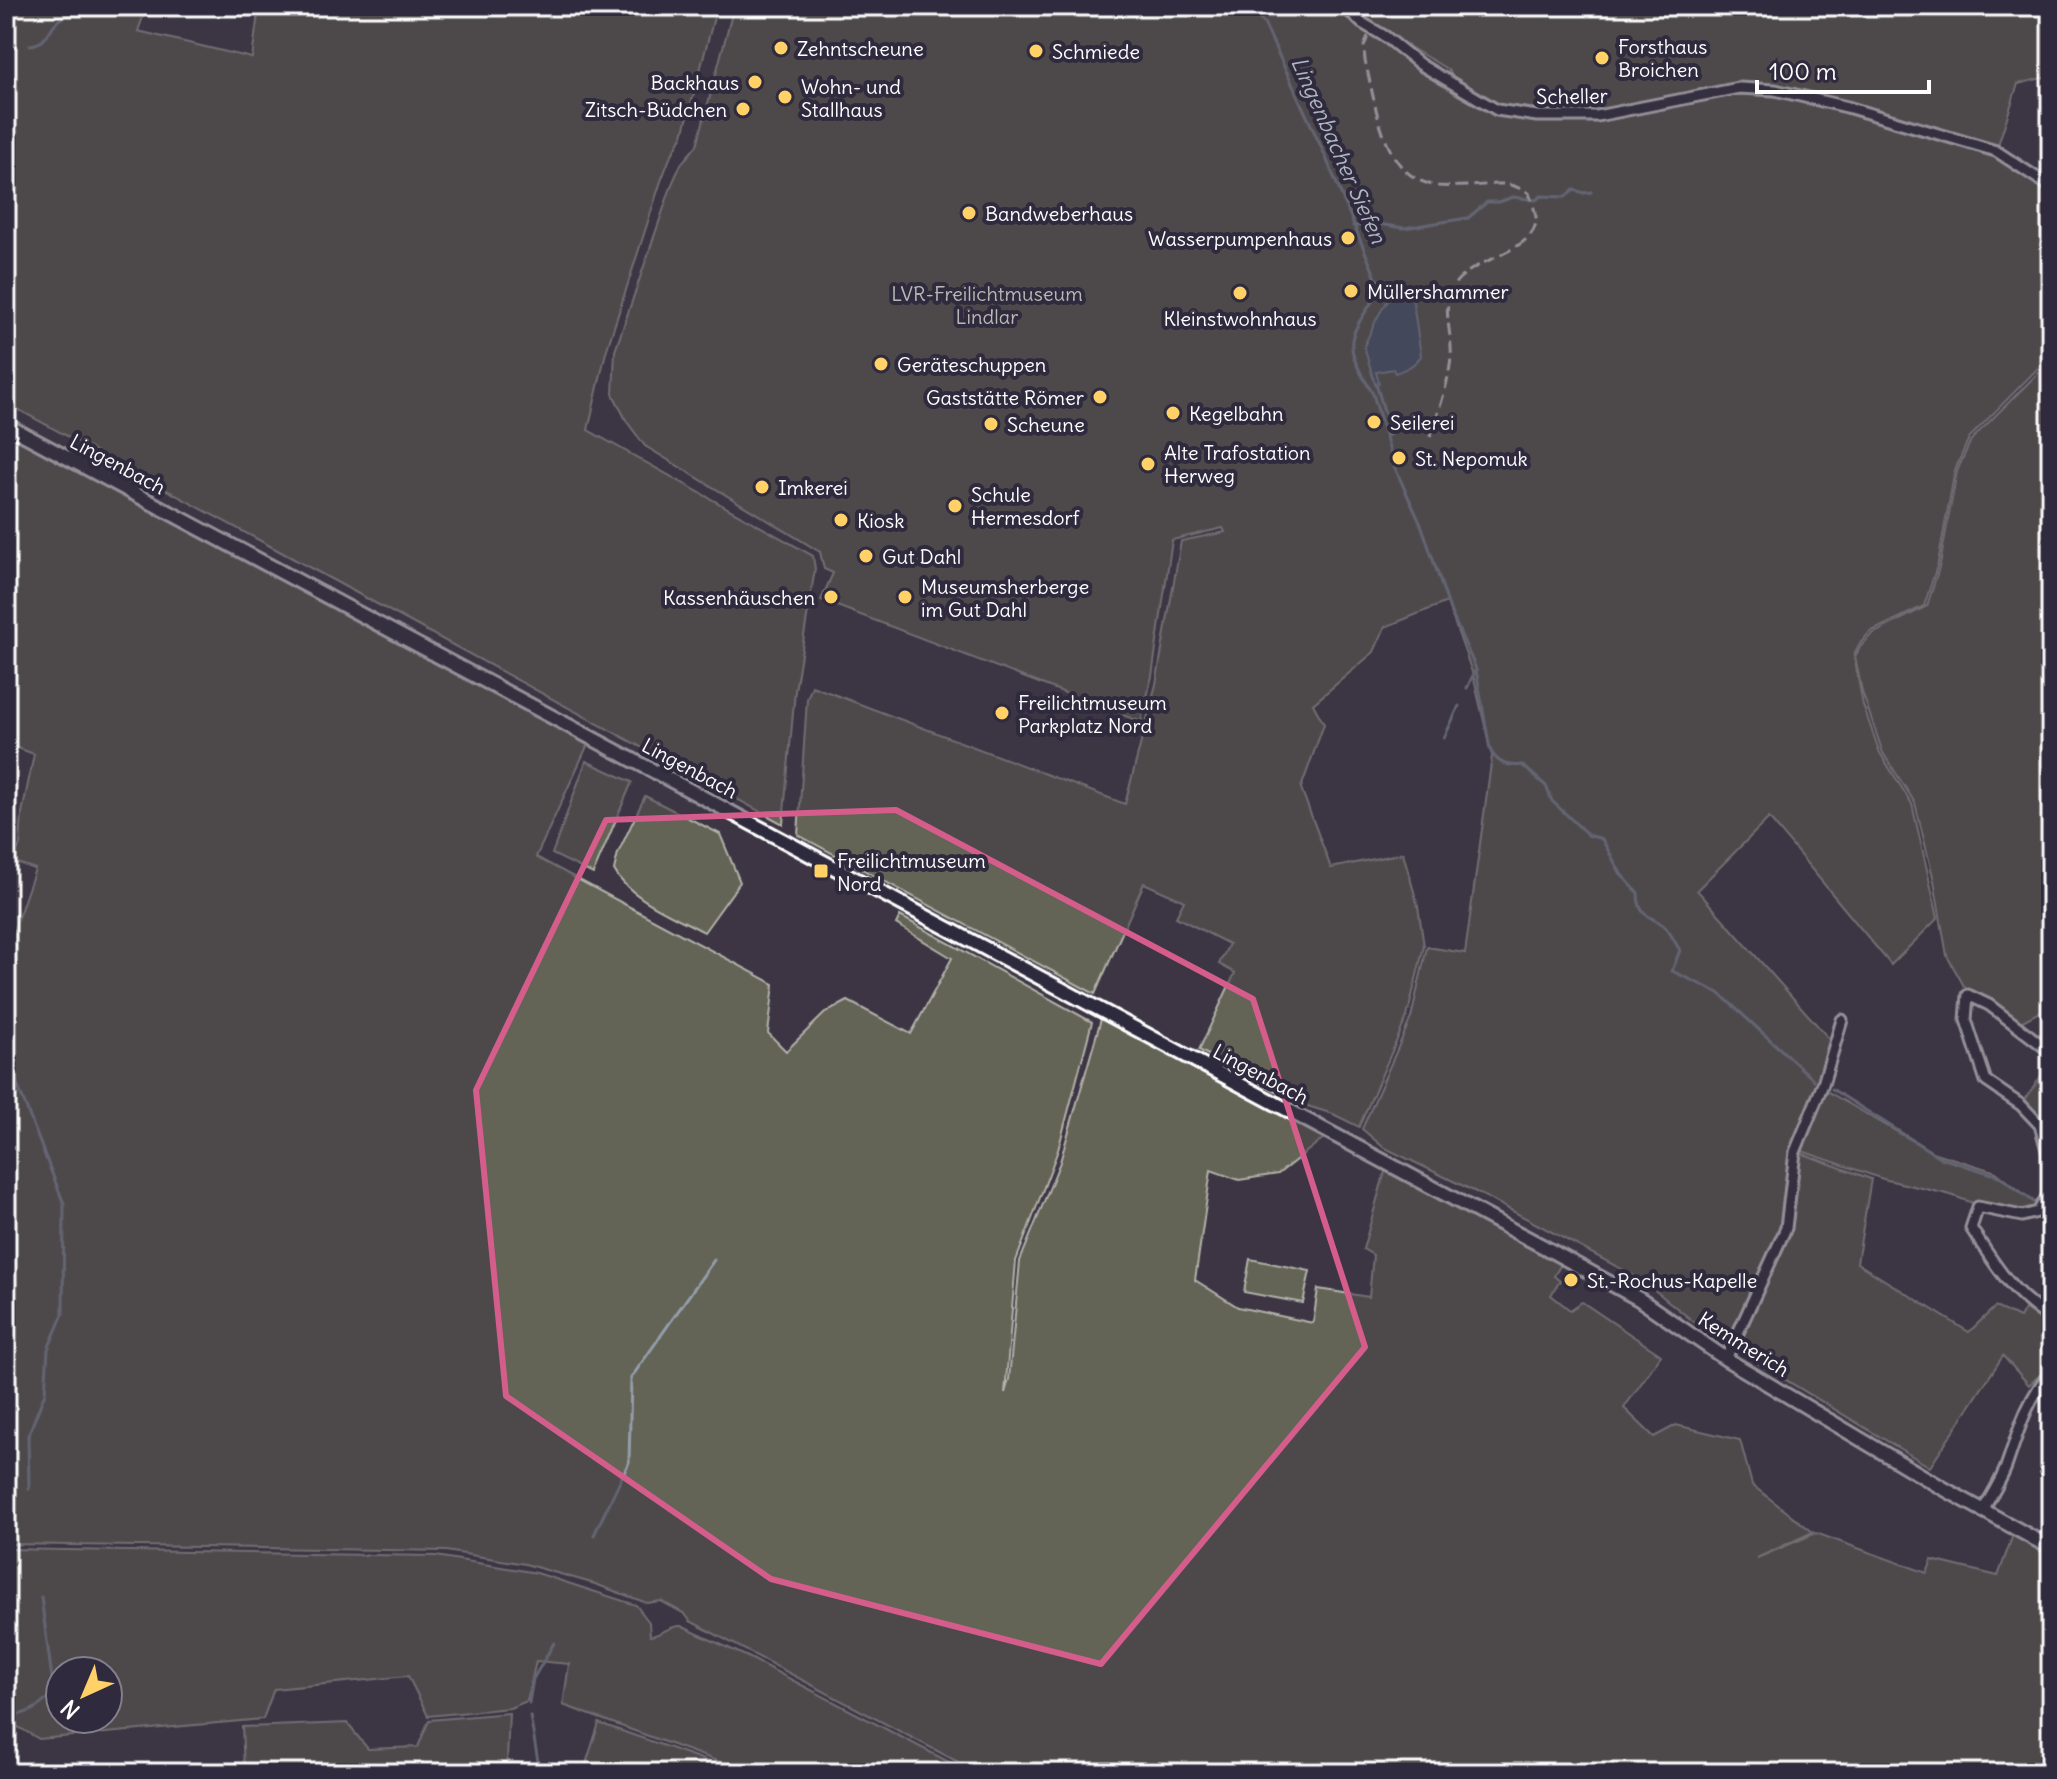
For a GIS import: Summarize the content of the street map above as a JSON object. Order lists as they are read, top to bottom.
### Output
{
  "streets": {
    "street": ["Scheller", "Lingenbach", "Kemmerich"]
  },
  "crossings": [
    ["Lingenbach", "Kemmerich"]
  ],
  "water": ["Lingenbacher Siefen"],
  "parks": ["LVR-Freilichtmuseum Lindlar"],
  "places": {
    "other": [
      "Zehntscheune",
      "Schmiede",
      "Forsthaus Broichen",
      "Backhaus",
      "Wohn- und Stallhaus",
      "Zitsch-Büdchen",
      "Bandweberhaus",
      "Wasserpumpenhaus",
      "Müllershammer",
      "Kleinstwohnhaus",
      "Geräteschuppen",
      "Gaststätte Römer",
      "Kegelbahn",
      "Seilerei",
      "Scheune",
      "St. Nepomuk",
      "Alte Trafostation Herweg",
      "Imkerei",
      "Schule Hermesdorf",
      "Kiosk",
      "Gut Dahl",
      "Kassenhäuschen",
      "Museumsherberge im Gut Dahl",
      "Freilichtmuseum Parkplatz Nord",
      "St.-Rochus-Kapelle"
    ],
    "transit": ["Freilichtmuseum Nord"]
  },
  "scale_bar": "100 m",
  "north": "bottom left"
}
